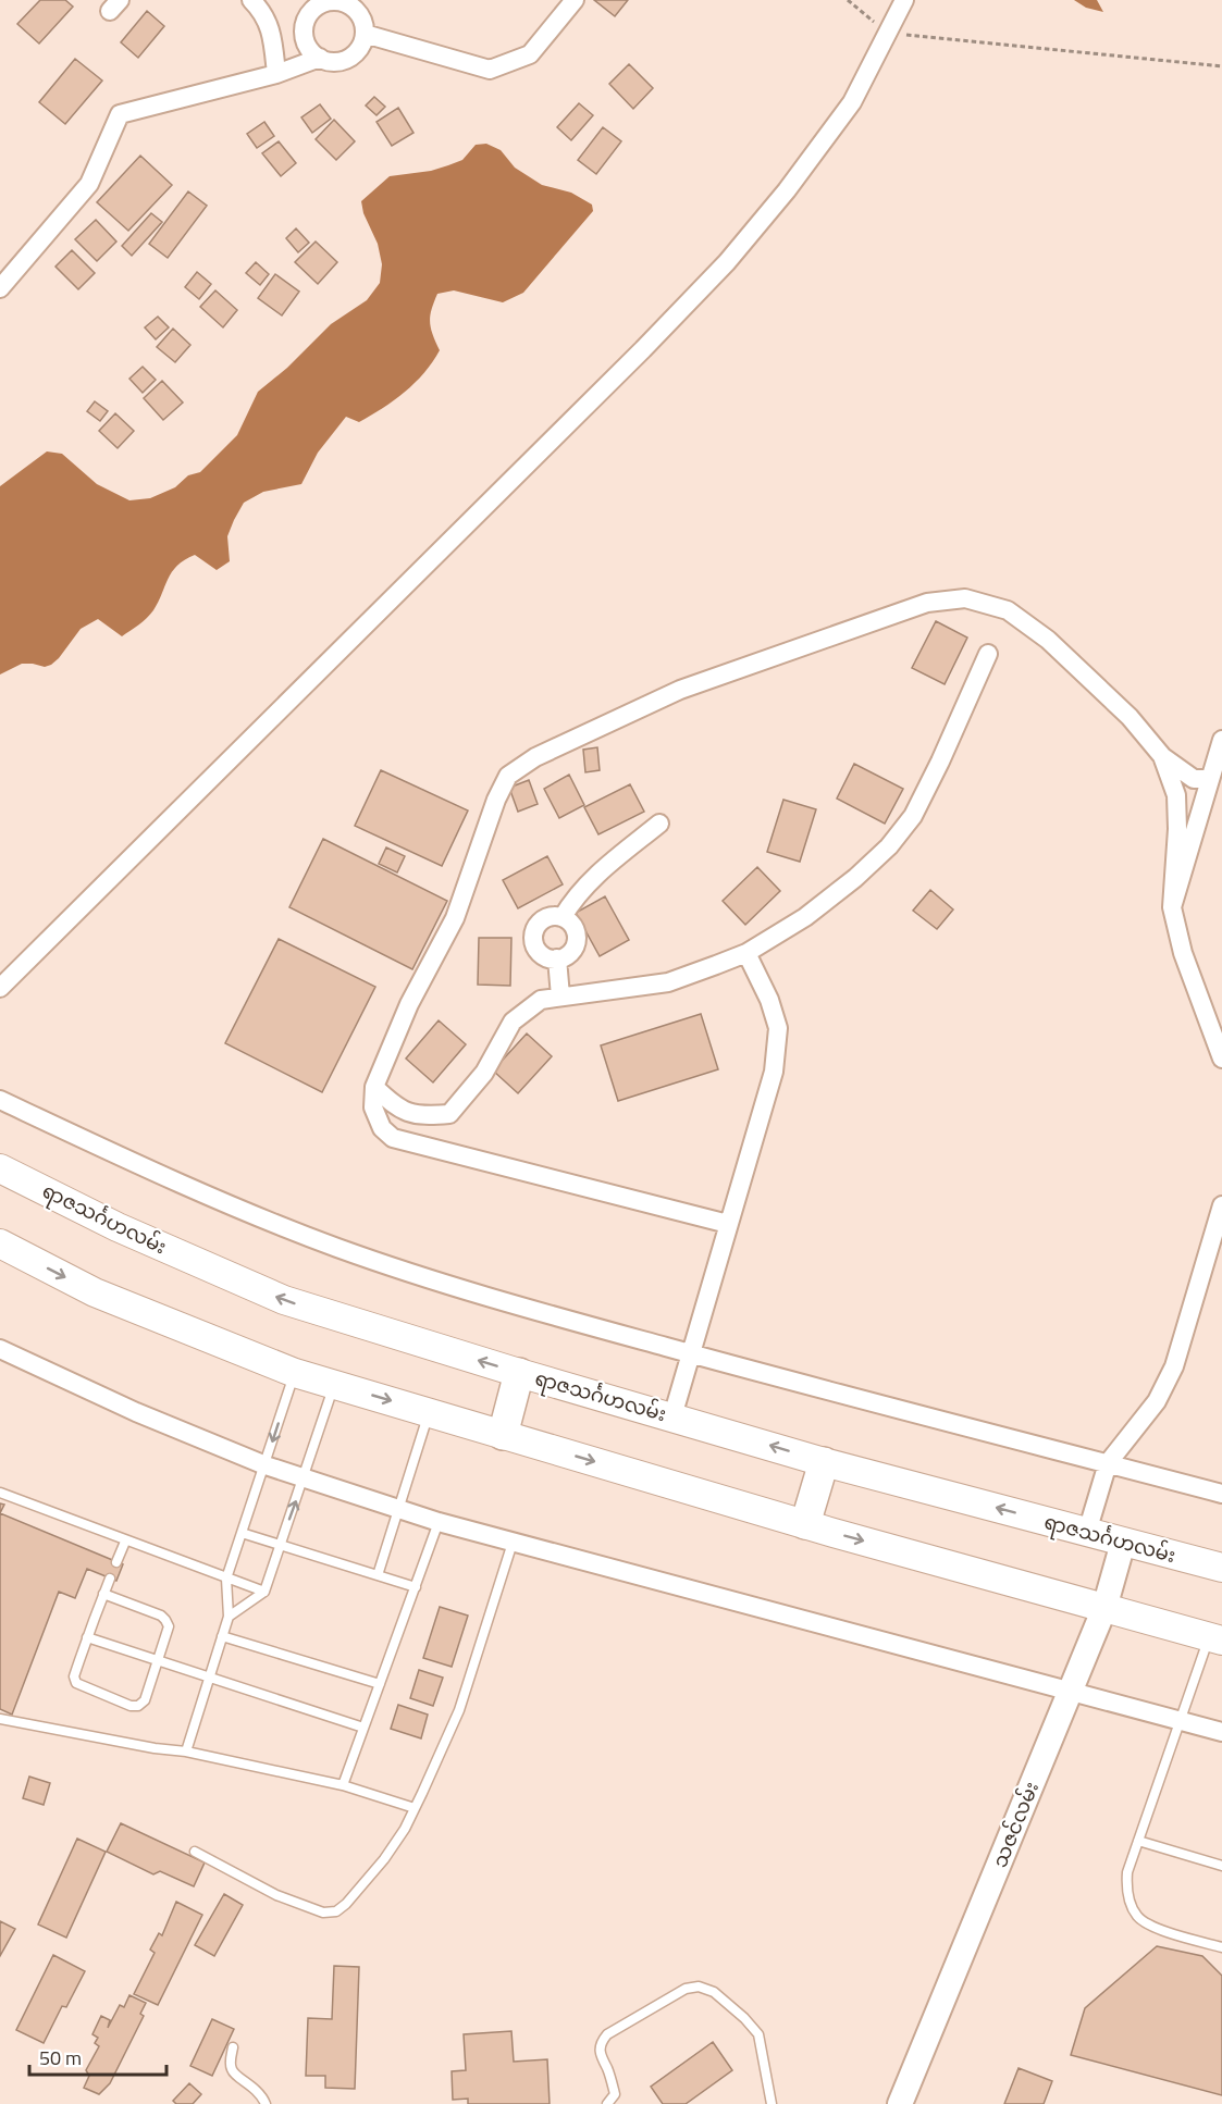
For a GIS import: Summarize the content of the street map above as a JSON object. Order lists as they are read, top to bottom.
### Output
{
  "streets": {
    "main road": ["ရာဇသင်္ဂဟလမ်း", "သဇင်လမ်း"]
  },
  "crossings": [
    ["ရာဇသင်္ဂဟလမ်း", "သဇင်လမ်း"]
  ],
  "scale_bar": "50 m"
}
